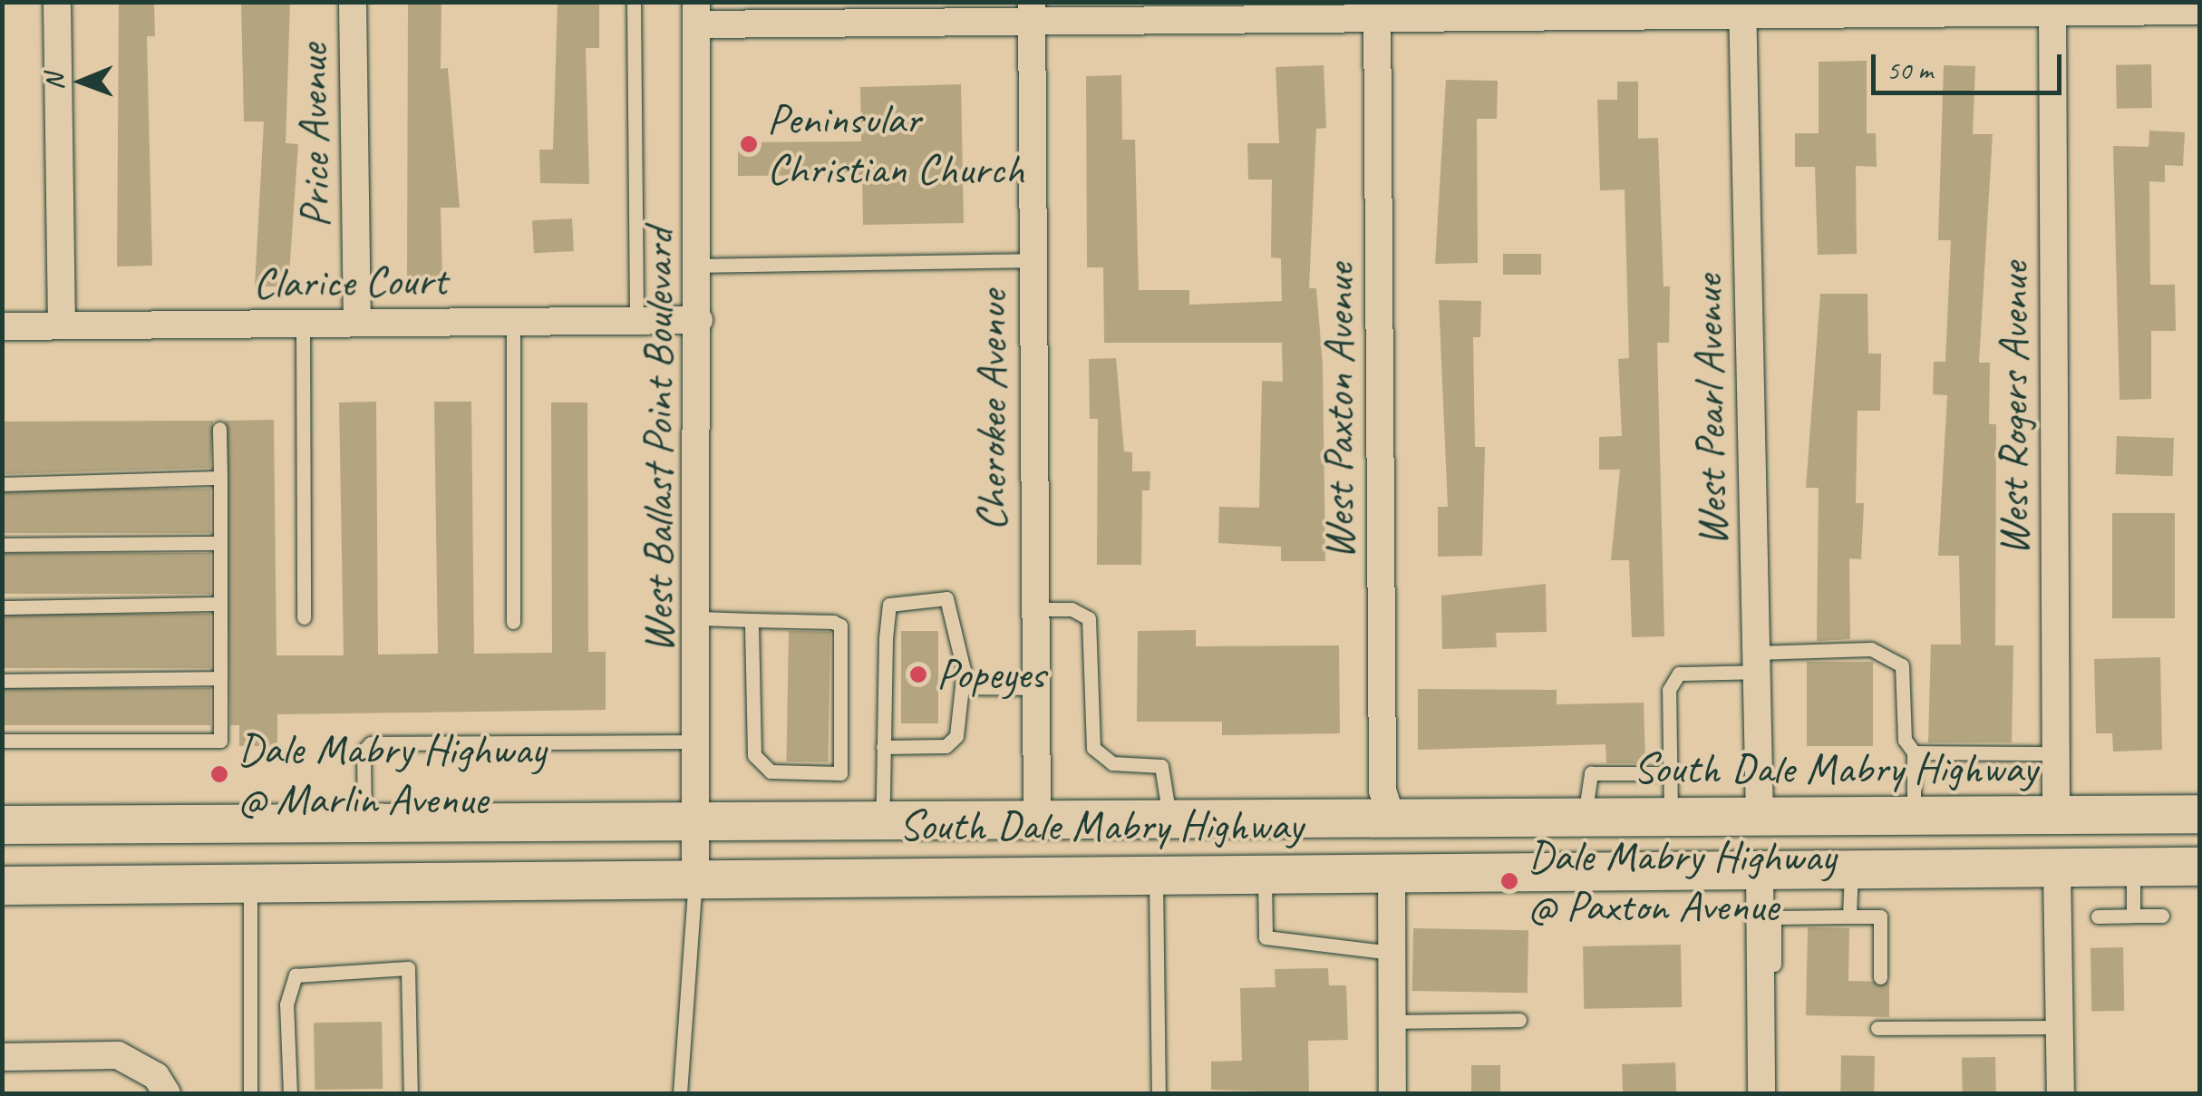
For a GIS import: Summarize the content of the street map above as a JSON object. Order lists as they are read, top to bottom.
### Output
{
  "streets": {
    "main road": ["South Dale Mabry Highway"],
    "street": [
      "Price Avenue",
      "Clarice Court",
      "West Rogers Avenue",
      "Cherokee Avenue",
      "West Pearl Avenue",
      "West Paxton Avenue",
      "West Ballast Point Boulevard"
    ]
  },
  "crossings": [
    ["Price Avenue", "Clarice Court"],
    ["Clarice Court", "West Ballast Point Boulevard"],
    ["West Rogers Avenue", "South Dale Mabry Highway"],
    ["Cherokee Avenue", "South Dale Mabry Highway"],
    ["West Pearl Avenue", "South Dale Mabry Highway"],
    ["West Paxton Avenue", "South Dale Mabry Highway"],
    ["West Ballast Point Boulevard", "South Dale Mabry Highway"]
  ],
  "places": [
    "Peninsular Christian Church",
    "Popeyes",
    "Dale Mabry Highway @ Marlin Avenue",
    "Dale Mabry Highway @ Paxton Avenue"
  ],
  "scale_bar": "50 m",
  "north": "left"
}
